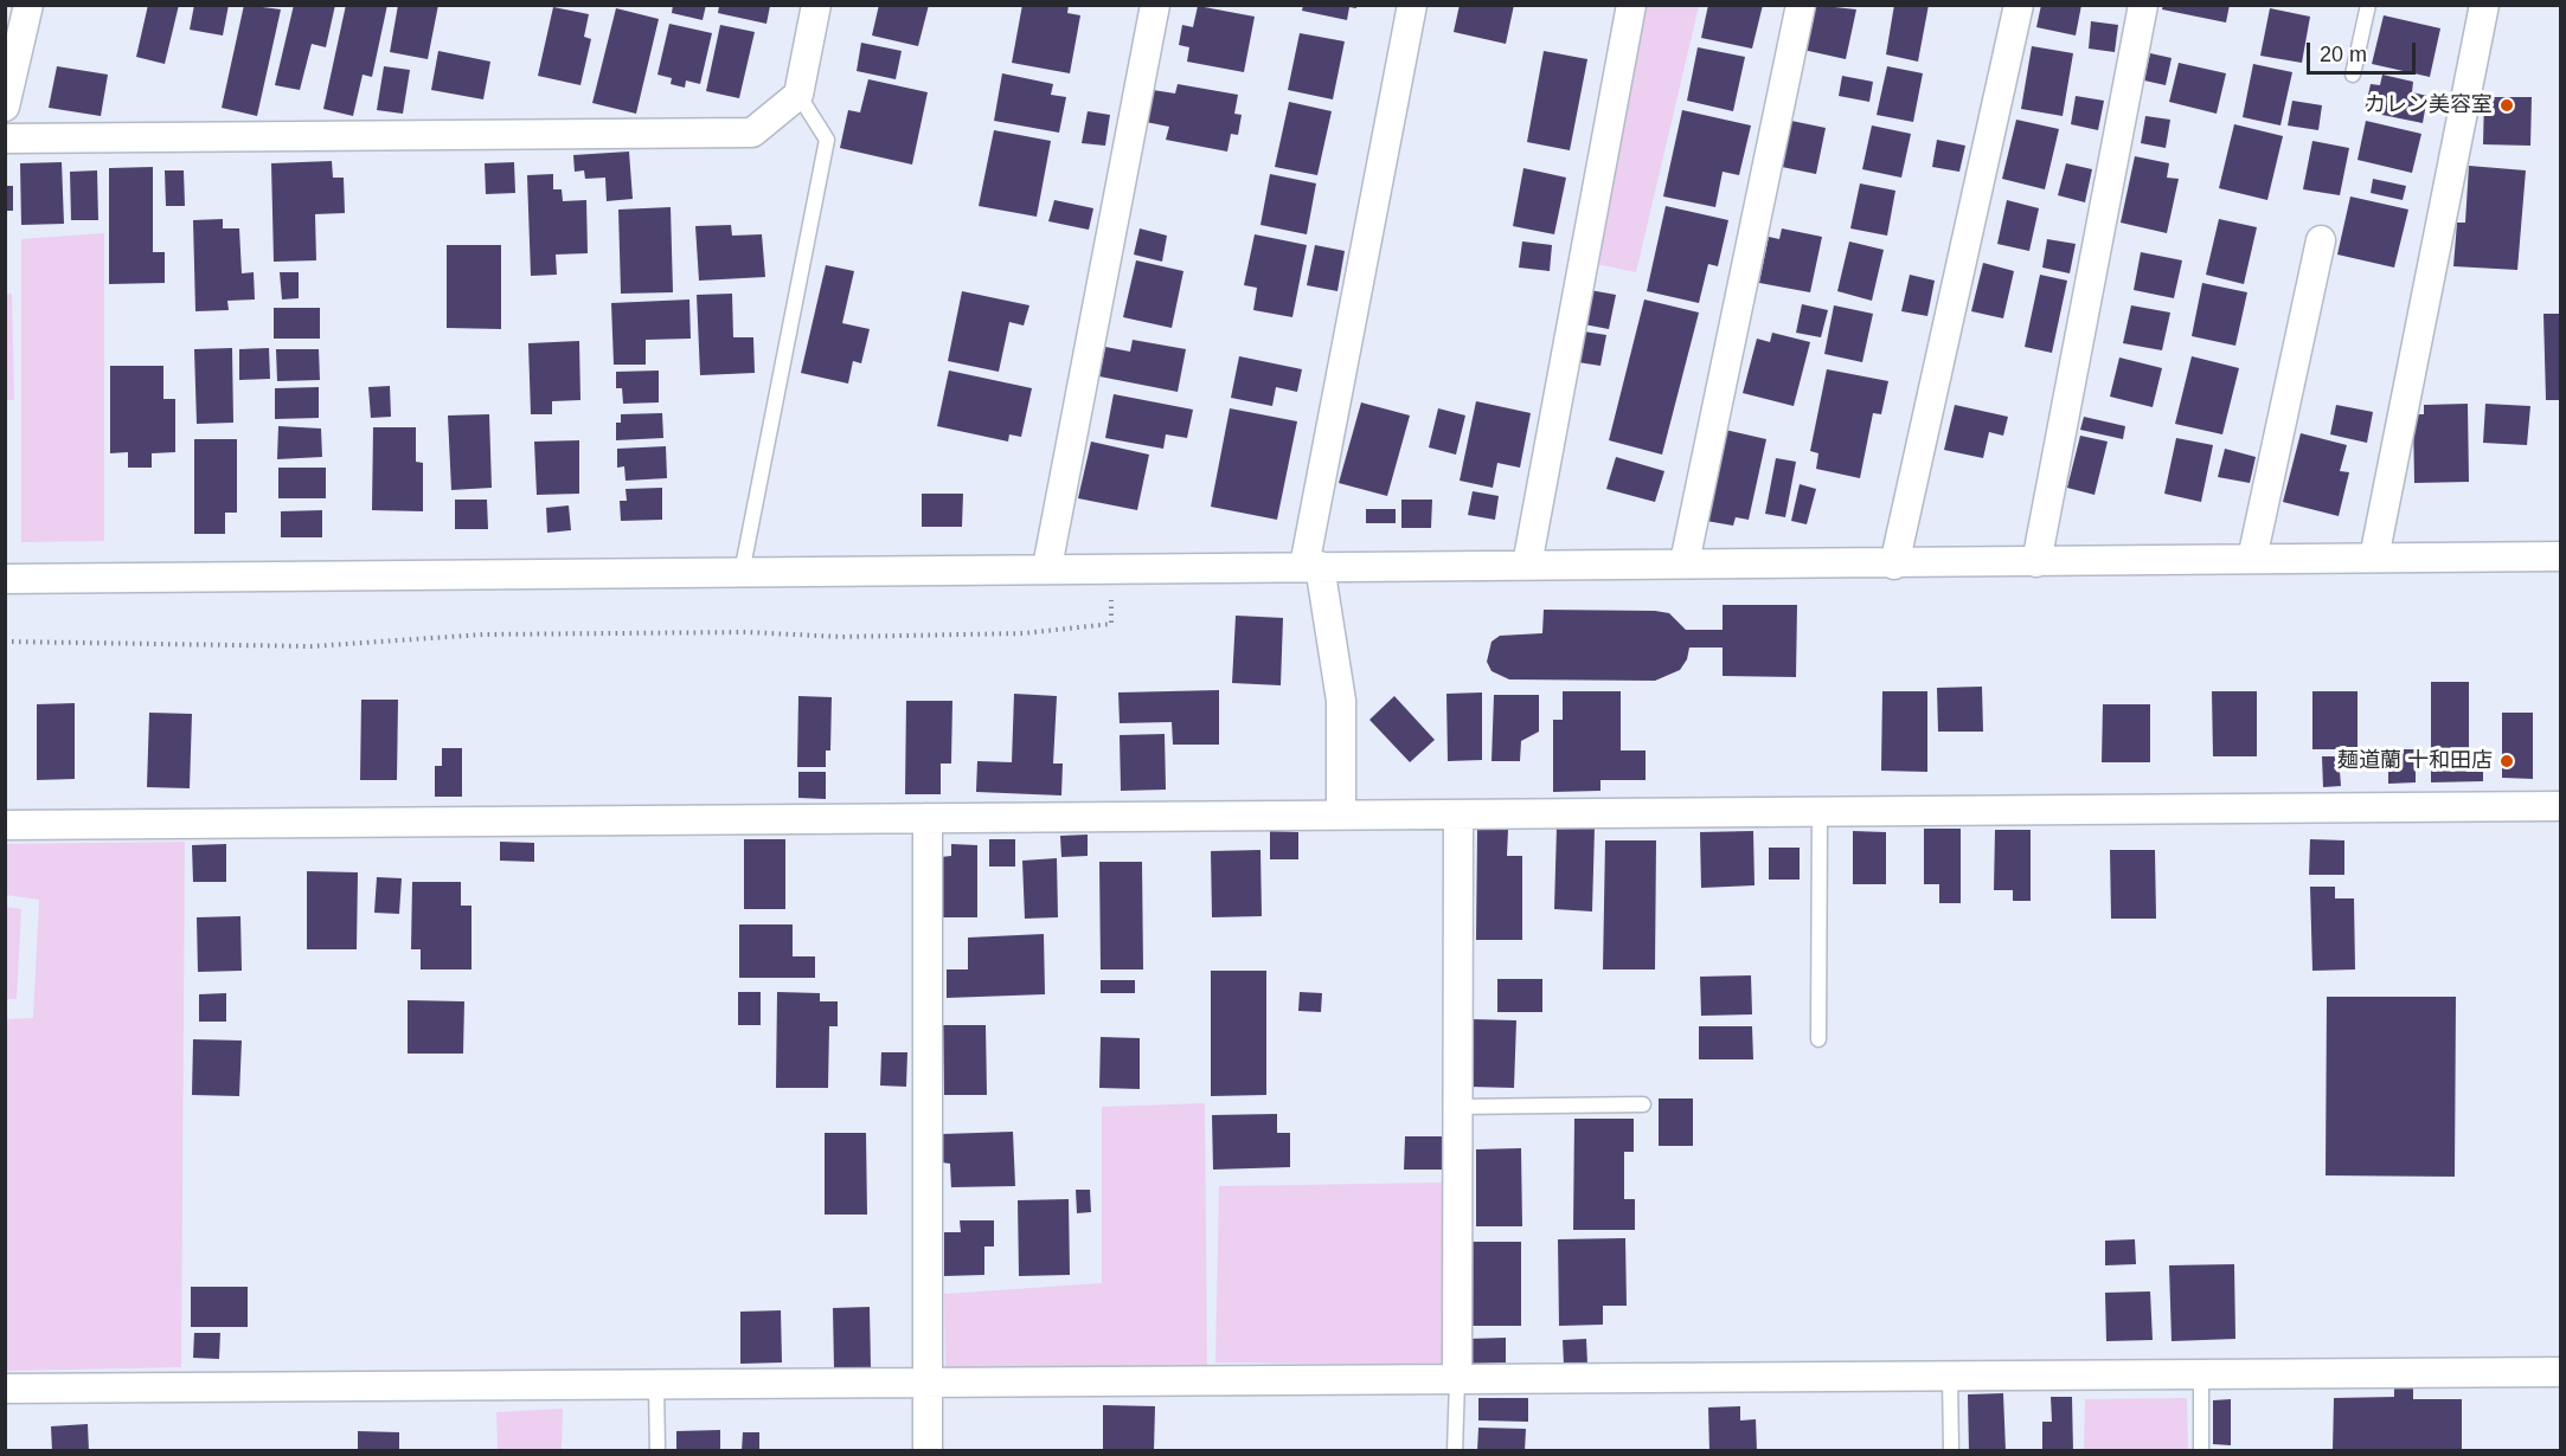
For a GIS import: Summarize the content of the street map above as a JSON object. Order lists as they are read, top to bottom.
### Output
{
  "places": ["カレン美容室", "麺道蘭 十和田店"],
  "scale_bar": "20 m"
}
